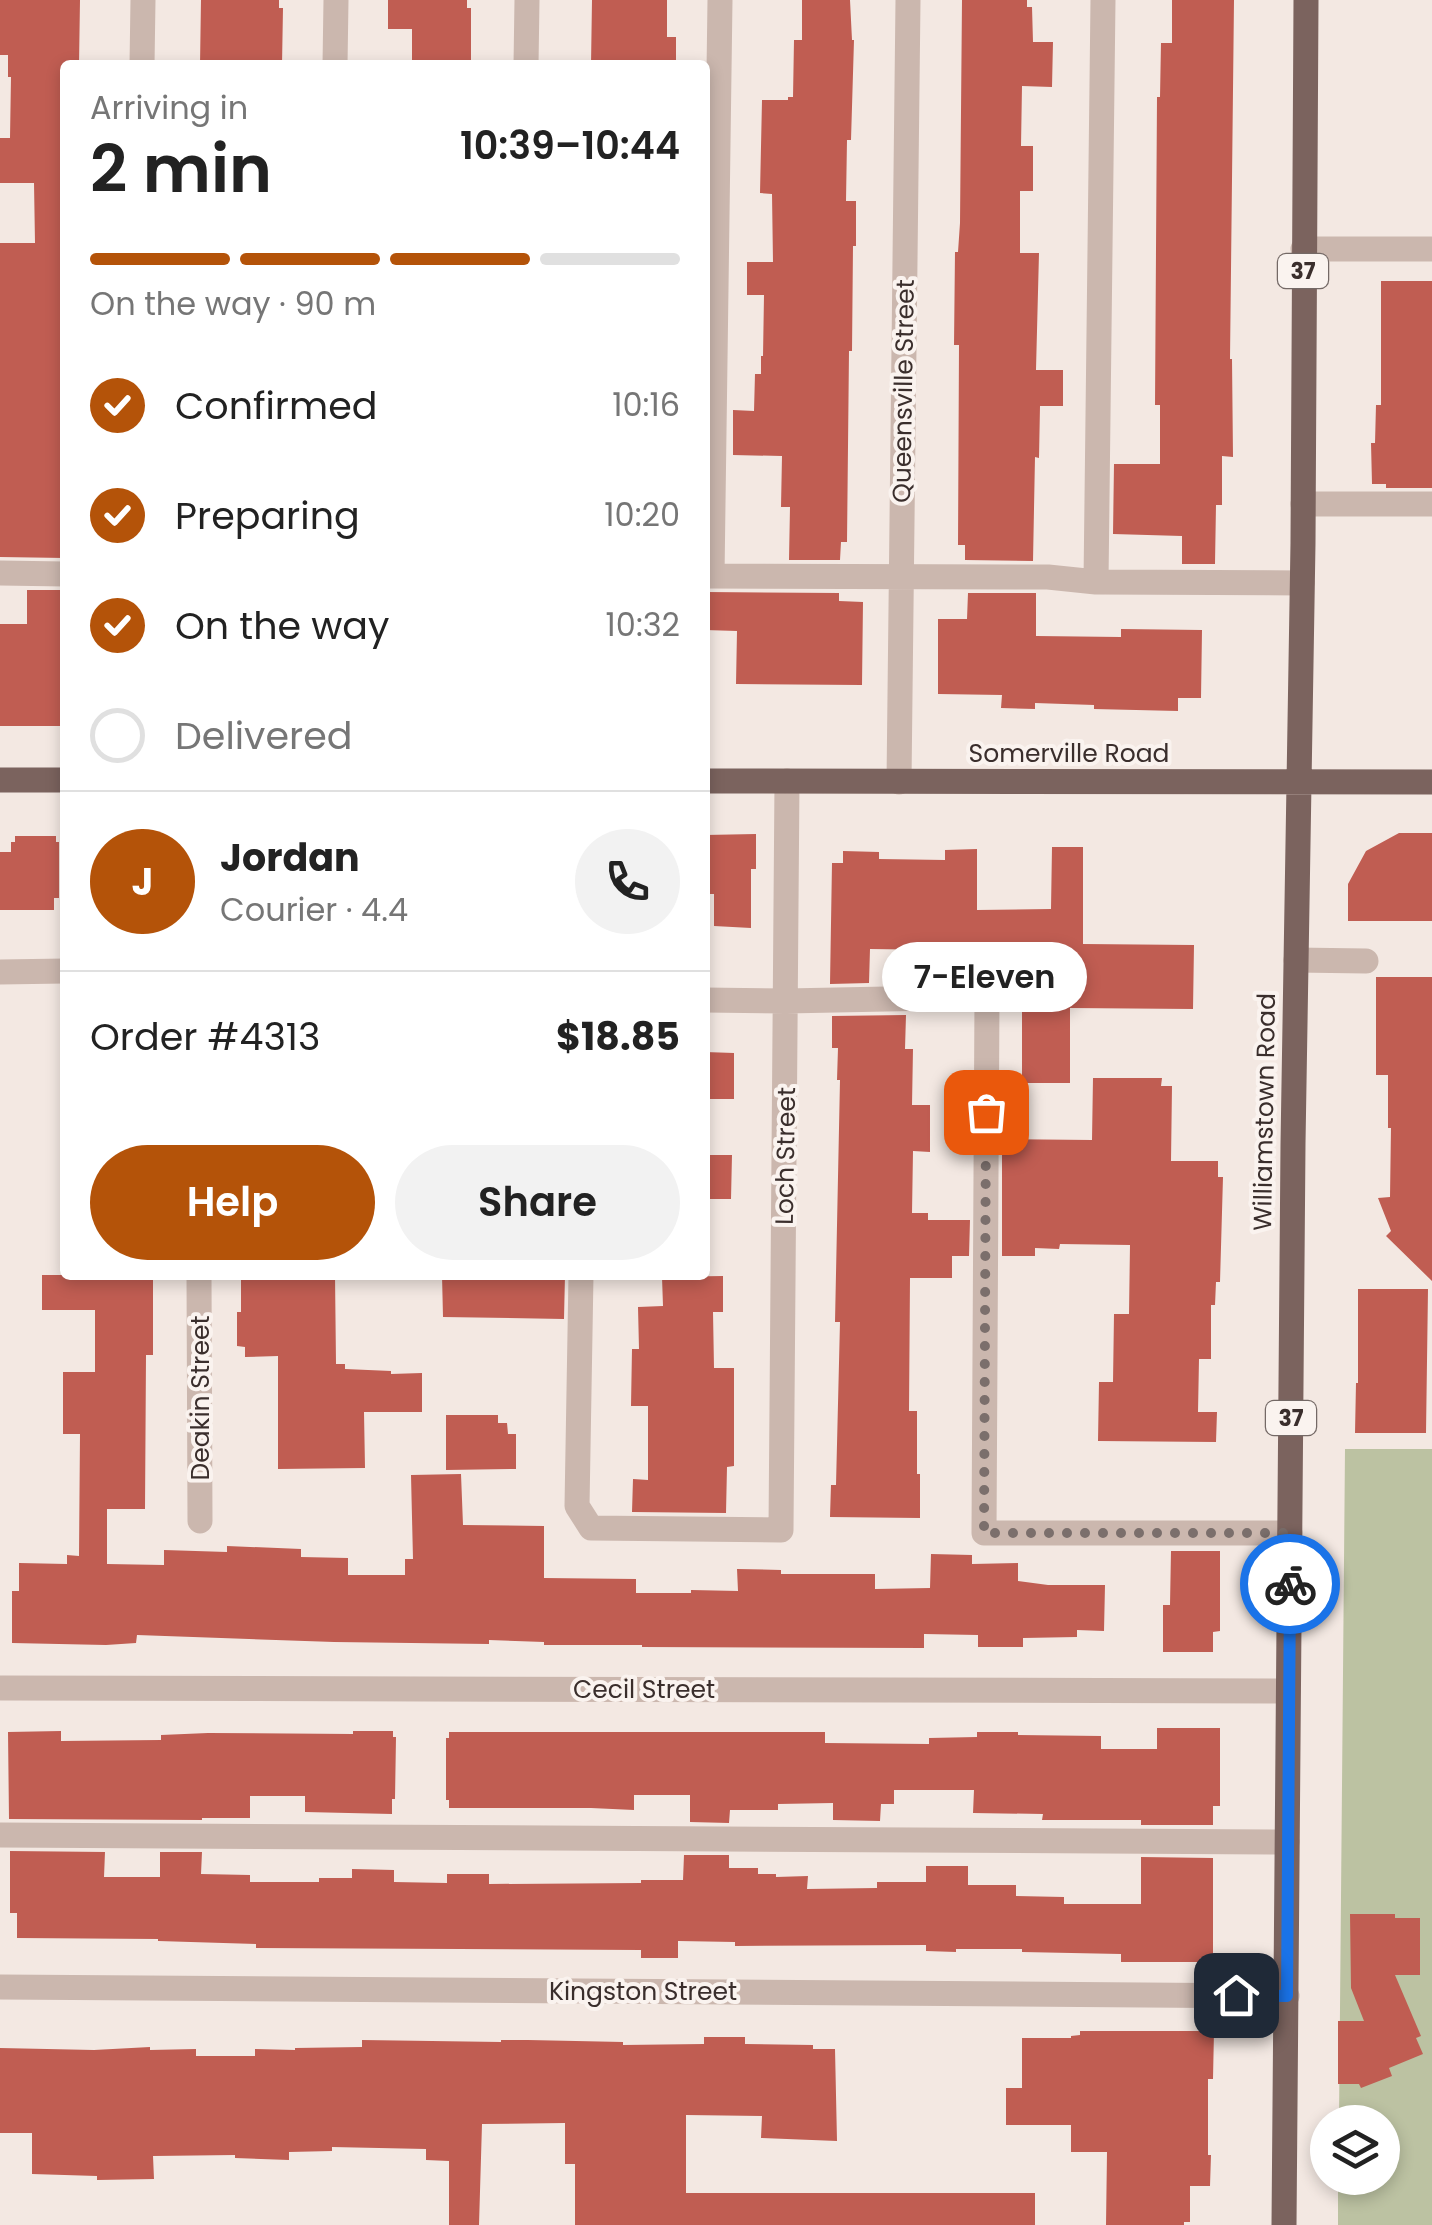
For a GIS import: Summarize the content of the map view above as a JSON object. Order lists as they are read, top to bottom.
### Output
{
  "streets": {
    "main road": ["37", "Somerville Road", "Williamstown Road"],
    "street": [
      "Queensville Street",
      "Loch Street",
      "Deakin Street",
      "Cecil Street",
      "Kingston Street"
    ]
  },
  "crossings": [
    ["Queensville Street", "Somerville Road"],
    ["Somerville Road", "Williamstown Road"],
    ["Somerville Road", "Loch Street"],
    ["Williamstown Road", "Cecil Street"],
    ["Williamstown Road", "Kingston Street"]
  ],
  "places": ["7-Eleven"],
  "page": {
    "heading": ["2 min", "Arriving in", "10:39–10:44"],
    "panel": [
      "Jordan",
      "Courier · 4.4",
      "Order #4313",
      "$18.85"
    ],
    "bar": "On the way · 90 m",
    "list": [
      ["Confirmed", "10:16"],
      ["Preparing", "10:20"],
      ["On the way", "10:32"],
      "Delivered"
    ],
    "round": "J",
    "bubble": "7-Eleven",
    "buttons": ["Help", "Share"]
  }
}
